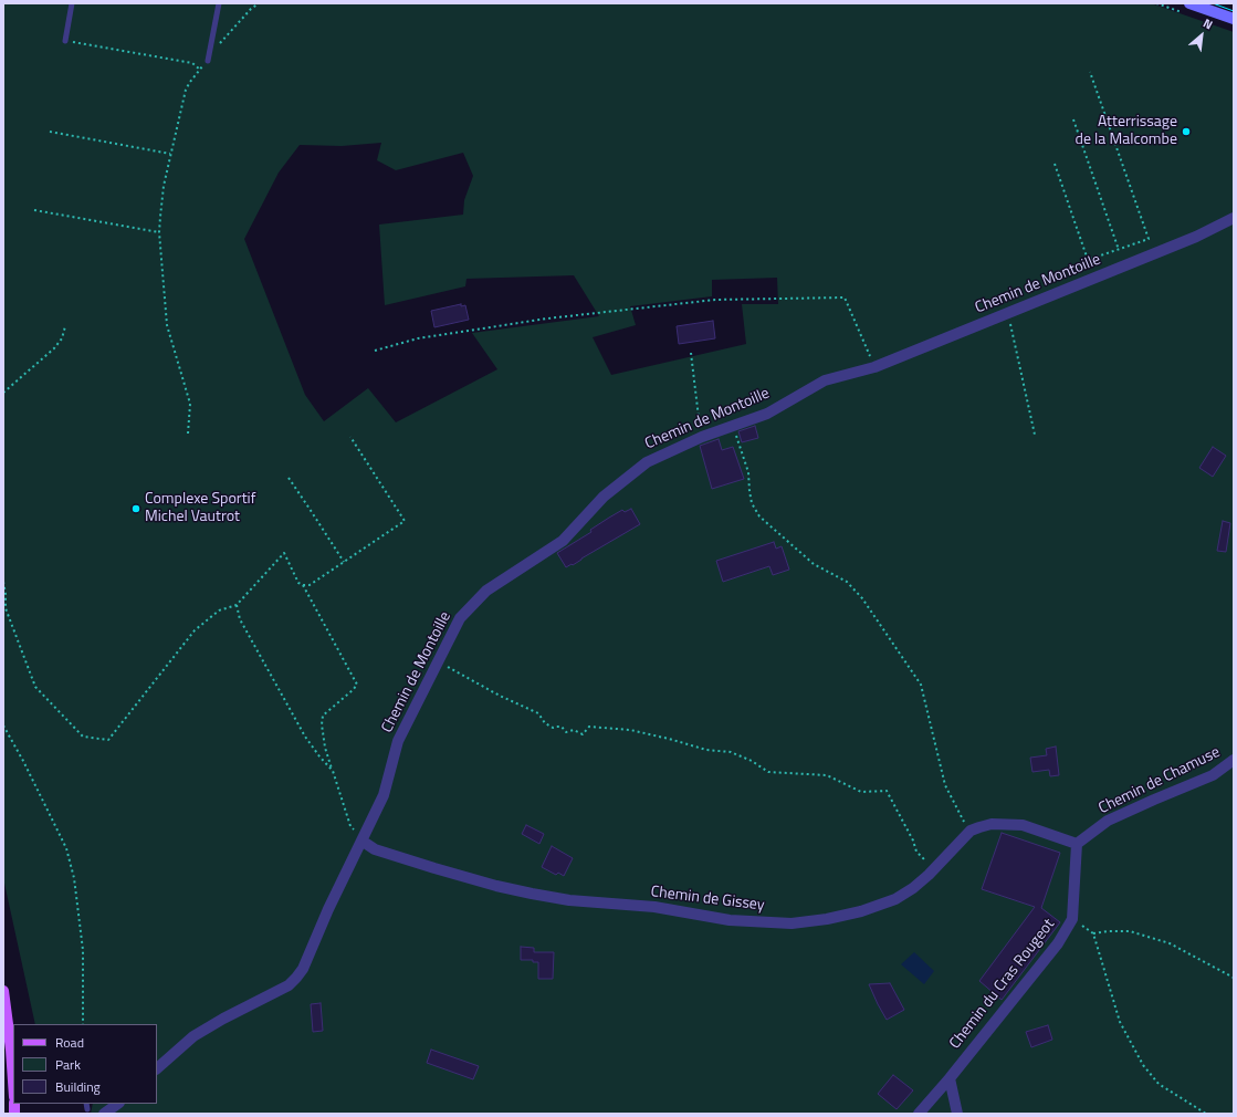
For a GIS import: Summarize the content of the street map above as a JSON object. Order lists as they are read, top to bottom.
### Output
{
  "streets": {
    "street": [
      "Chemin de Montoille",
      "Chemin de Chamuse",
      "Chemin de Gissey",
      "Chemin du Cras Rougeot"
    ]
  },
  "crossings": [
    ["Chemin de Montoille", "Chemin de Gissey"],
    ["Chemin de Chamuse", "Chemin du Cras Rougeot"]
  ],
  "places": ["Atterrissage de la Malcombe", "Complexe Sportif Michel Vautrot"],
  "legend": ["Road", "Park", "Building"],
  "north": "top right"
}
